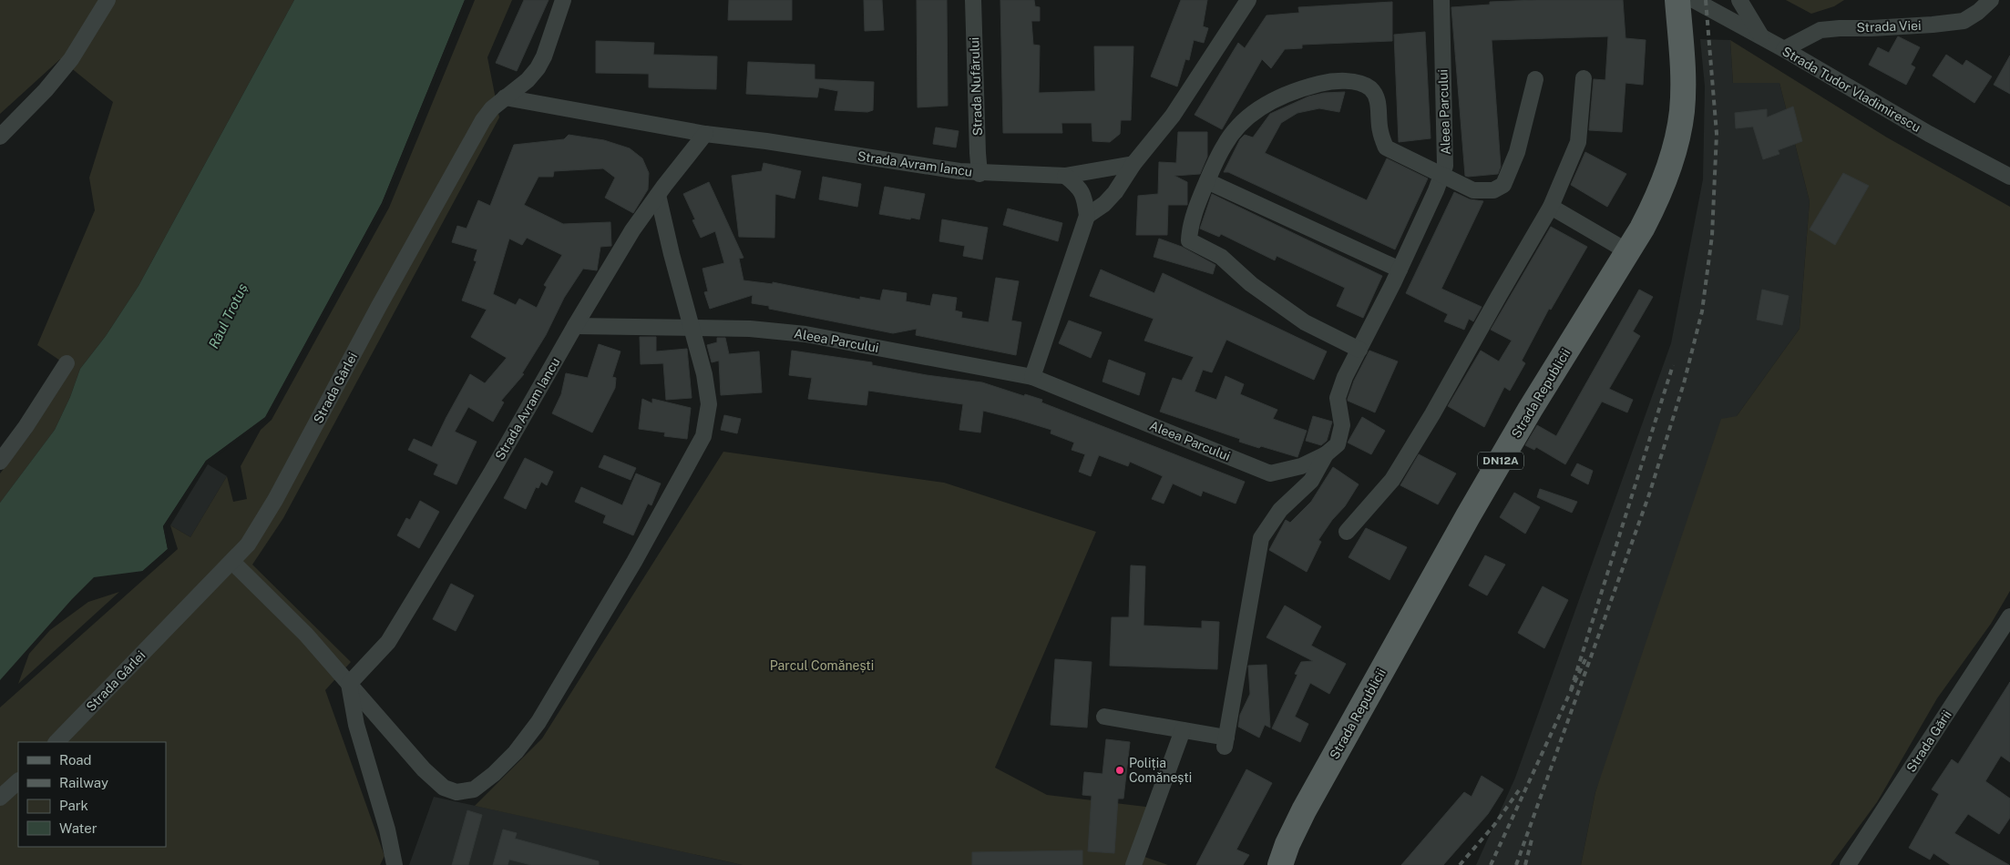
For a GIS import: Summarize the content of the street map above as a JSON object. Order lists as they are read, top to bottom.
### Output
{
  "streets": {
    "main road": ["Strada Republicii", "DN12A"],
    "street": [
      "Strada Viei",
      "Strada Nufărului",
      "Strada Tudor Vladimirescu",
      "Aleea Parcului",
      "Strada Avram Iancu",
      "Strada Gârlei",
      "Strada Gării"
    ]
  },
  "crossings": [
    ["Strada Viei", "Strada Tudor Vladimirescu"],
    ["Strada Nufărului", "Strada Avram Iancu"],
    ["Aleea Parcului", "Strada Avram Iancu"],
    ["Strada Avram Iancu", "Strada Gârlei"]
  ],
  "water": ["Râul Trotuș"],
  "parks": ["Parcul Comănești"],
  "places": ["Poliția Comănești"],
  "legend": [
    "Road",
    "Railway",
    "Park",
    "Water"
  ]
}
